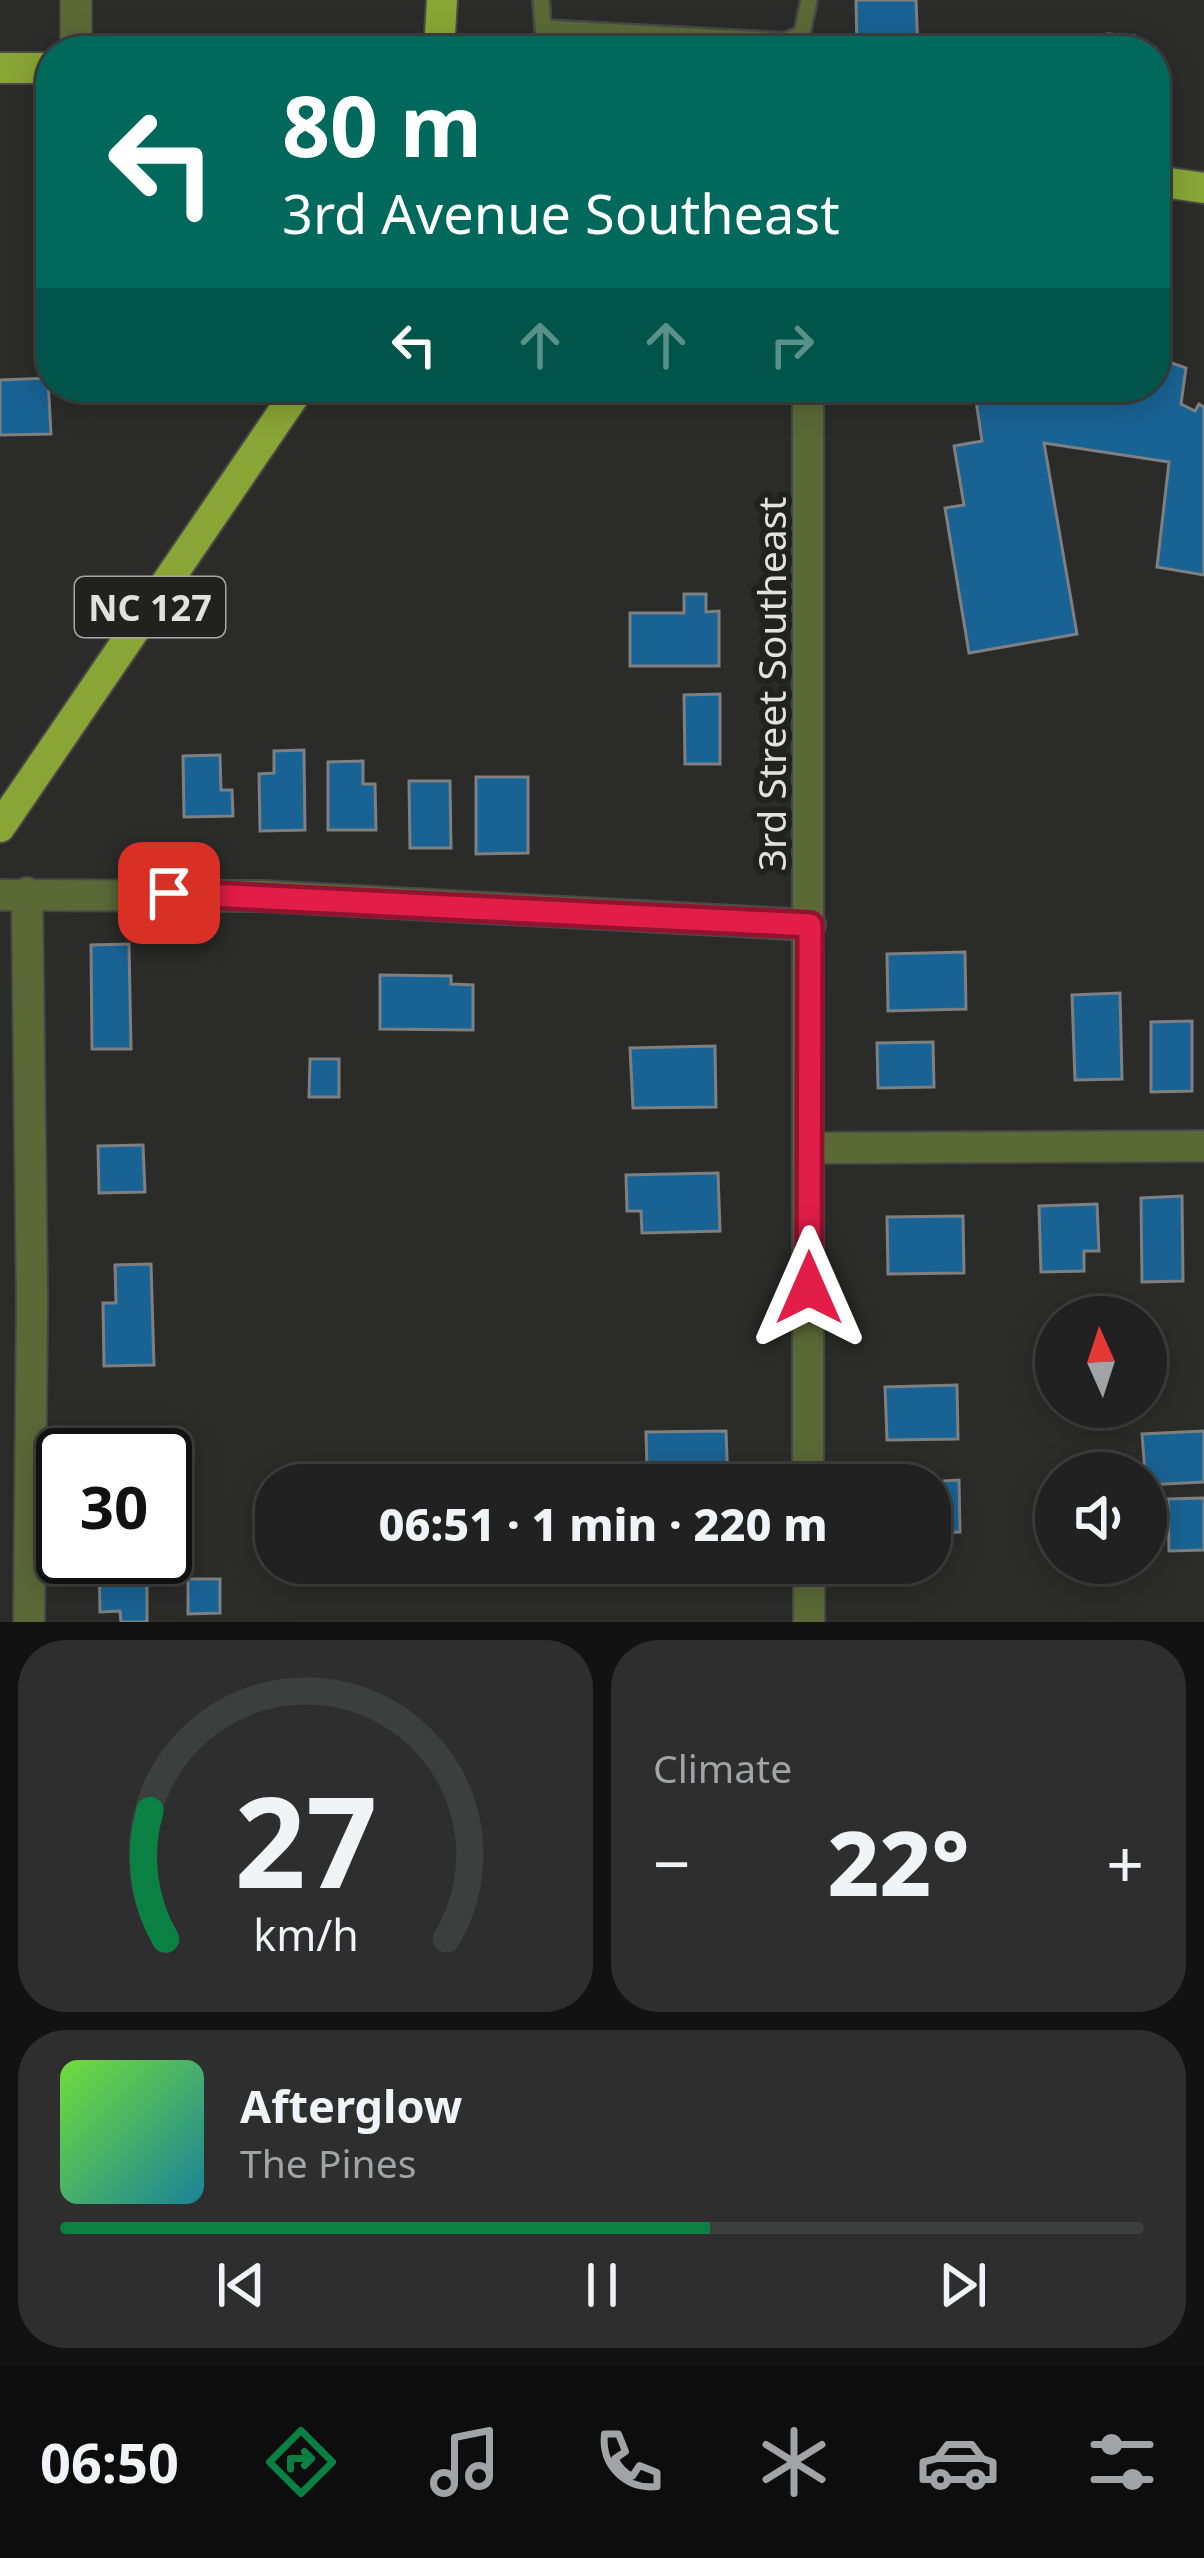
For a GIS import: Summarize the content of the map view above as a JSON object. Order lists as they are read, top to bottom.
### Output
{
  "streets": {
    "main road": ["NC 127"],
    "street": ["3rd Street Southeast"]
  },
  "north": "top",
  "page": {
    "turn": ["80 m", "3rd Avenue Southeast"],
    "limit": "30",
    "trip": "06:51 · 1 min · 220 m",
    "tile": "Climate",
    "heat": ["−", "22°", "+"],
    "song": ["Afterglow", "The Pines"],
    "tabs": "06:50",
    "gauge": ["27", "km/h"]
  }
}
